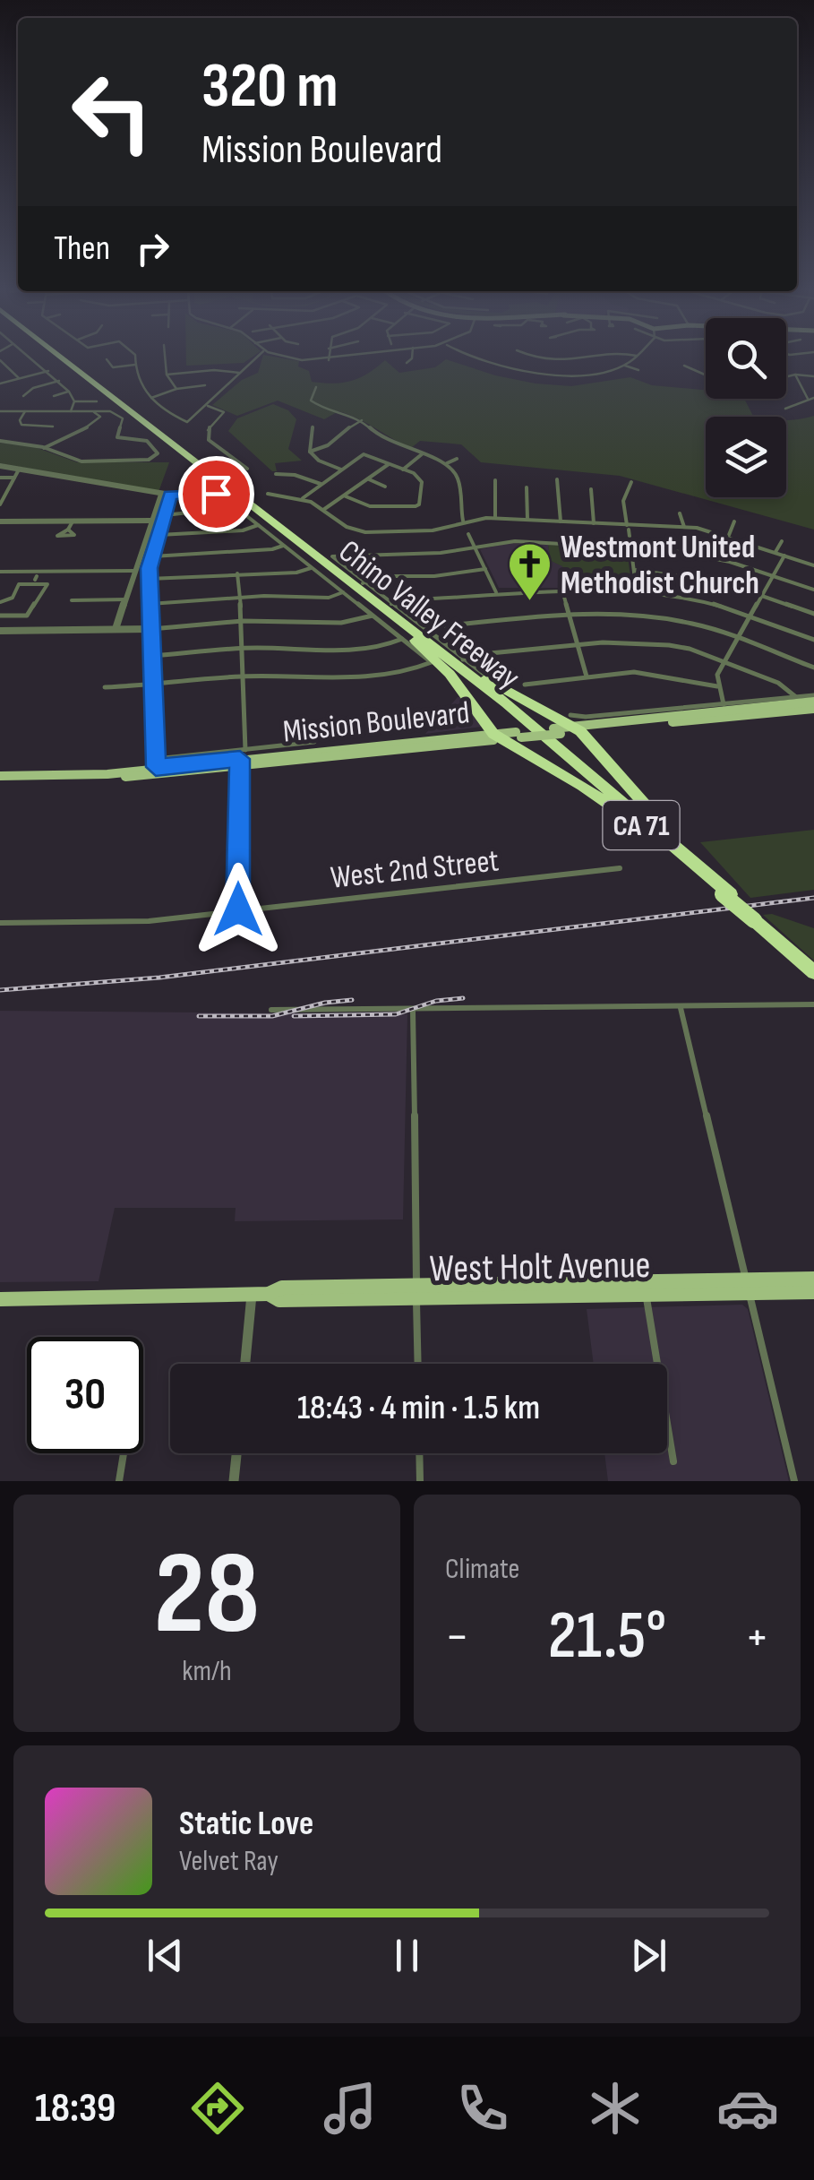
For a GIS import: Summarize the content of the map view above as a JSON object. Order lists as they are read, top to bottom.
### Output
{
  "streets": {
    "highway": ["Chino Valley Freeway", "CA 71"],
    "main road": ["Mission Boulevard", "West Holt Avenue"],
    "street": ["West 2nd Street"]
  },
  "places": {
    "church": ["Westmont United Methodist Church"]
  },
  "page": {
    "turn": ["320 m", "Mission Boulevard"],
    "then": "Then",
    "limit": "30",
    "trip": "18:43 · 4 min · 1.5 km",
    "tile": [
      ["28", "km/h"],
      "Climate"
    ],
    "heat": ["−", "21.5°", "+"],
    "song": ["Static Love", "Velvet Ray"],
    "tabs": "18:39"
  }
}
